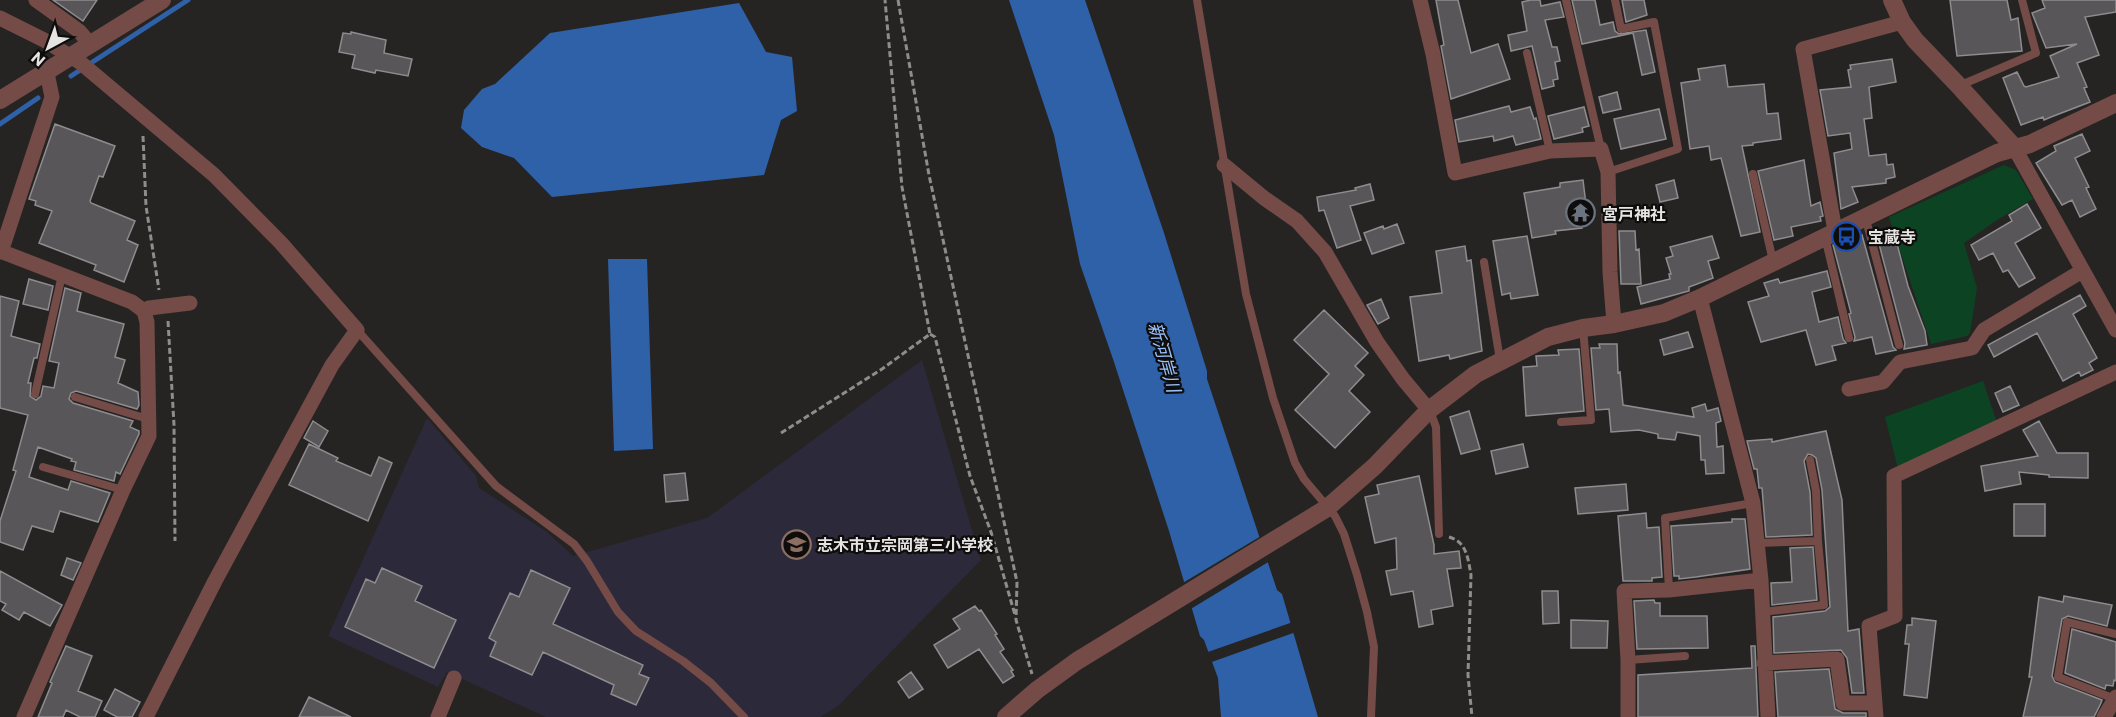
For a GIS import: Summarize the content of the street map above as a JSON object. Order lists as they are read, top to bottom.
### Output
{
  "water": ["新河岸川"],
  "places": {
    "temple": ["宮戸神社"],
    "bus stop": ["宝蔵寺"],
    "school or university": ["志木市立宗岡第三小学校"]
  },
  "north": "bottom left"
}
